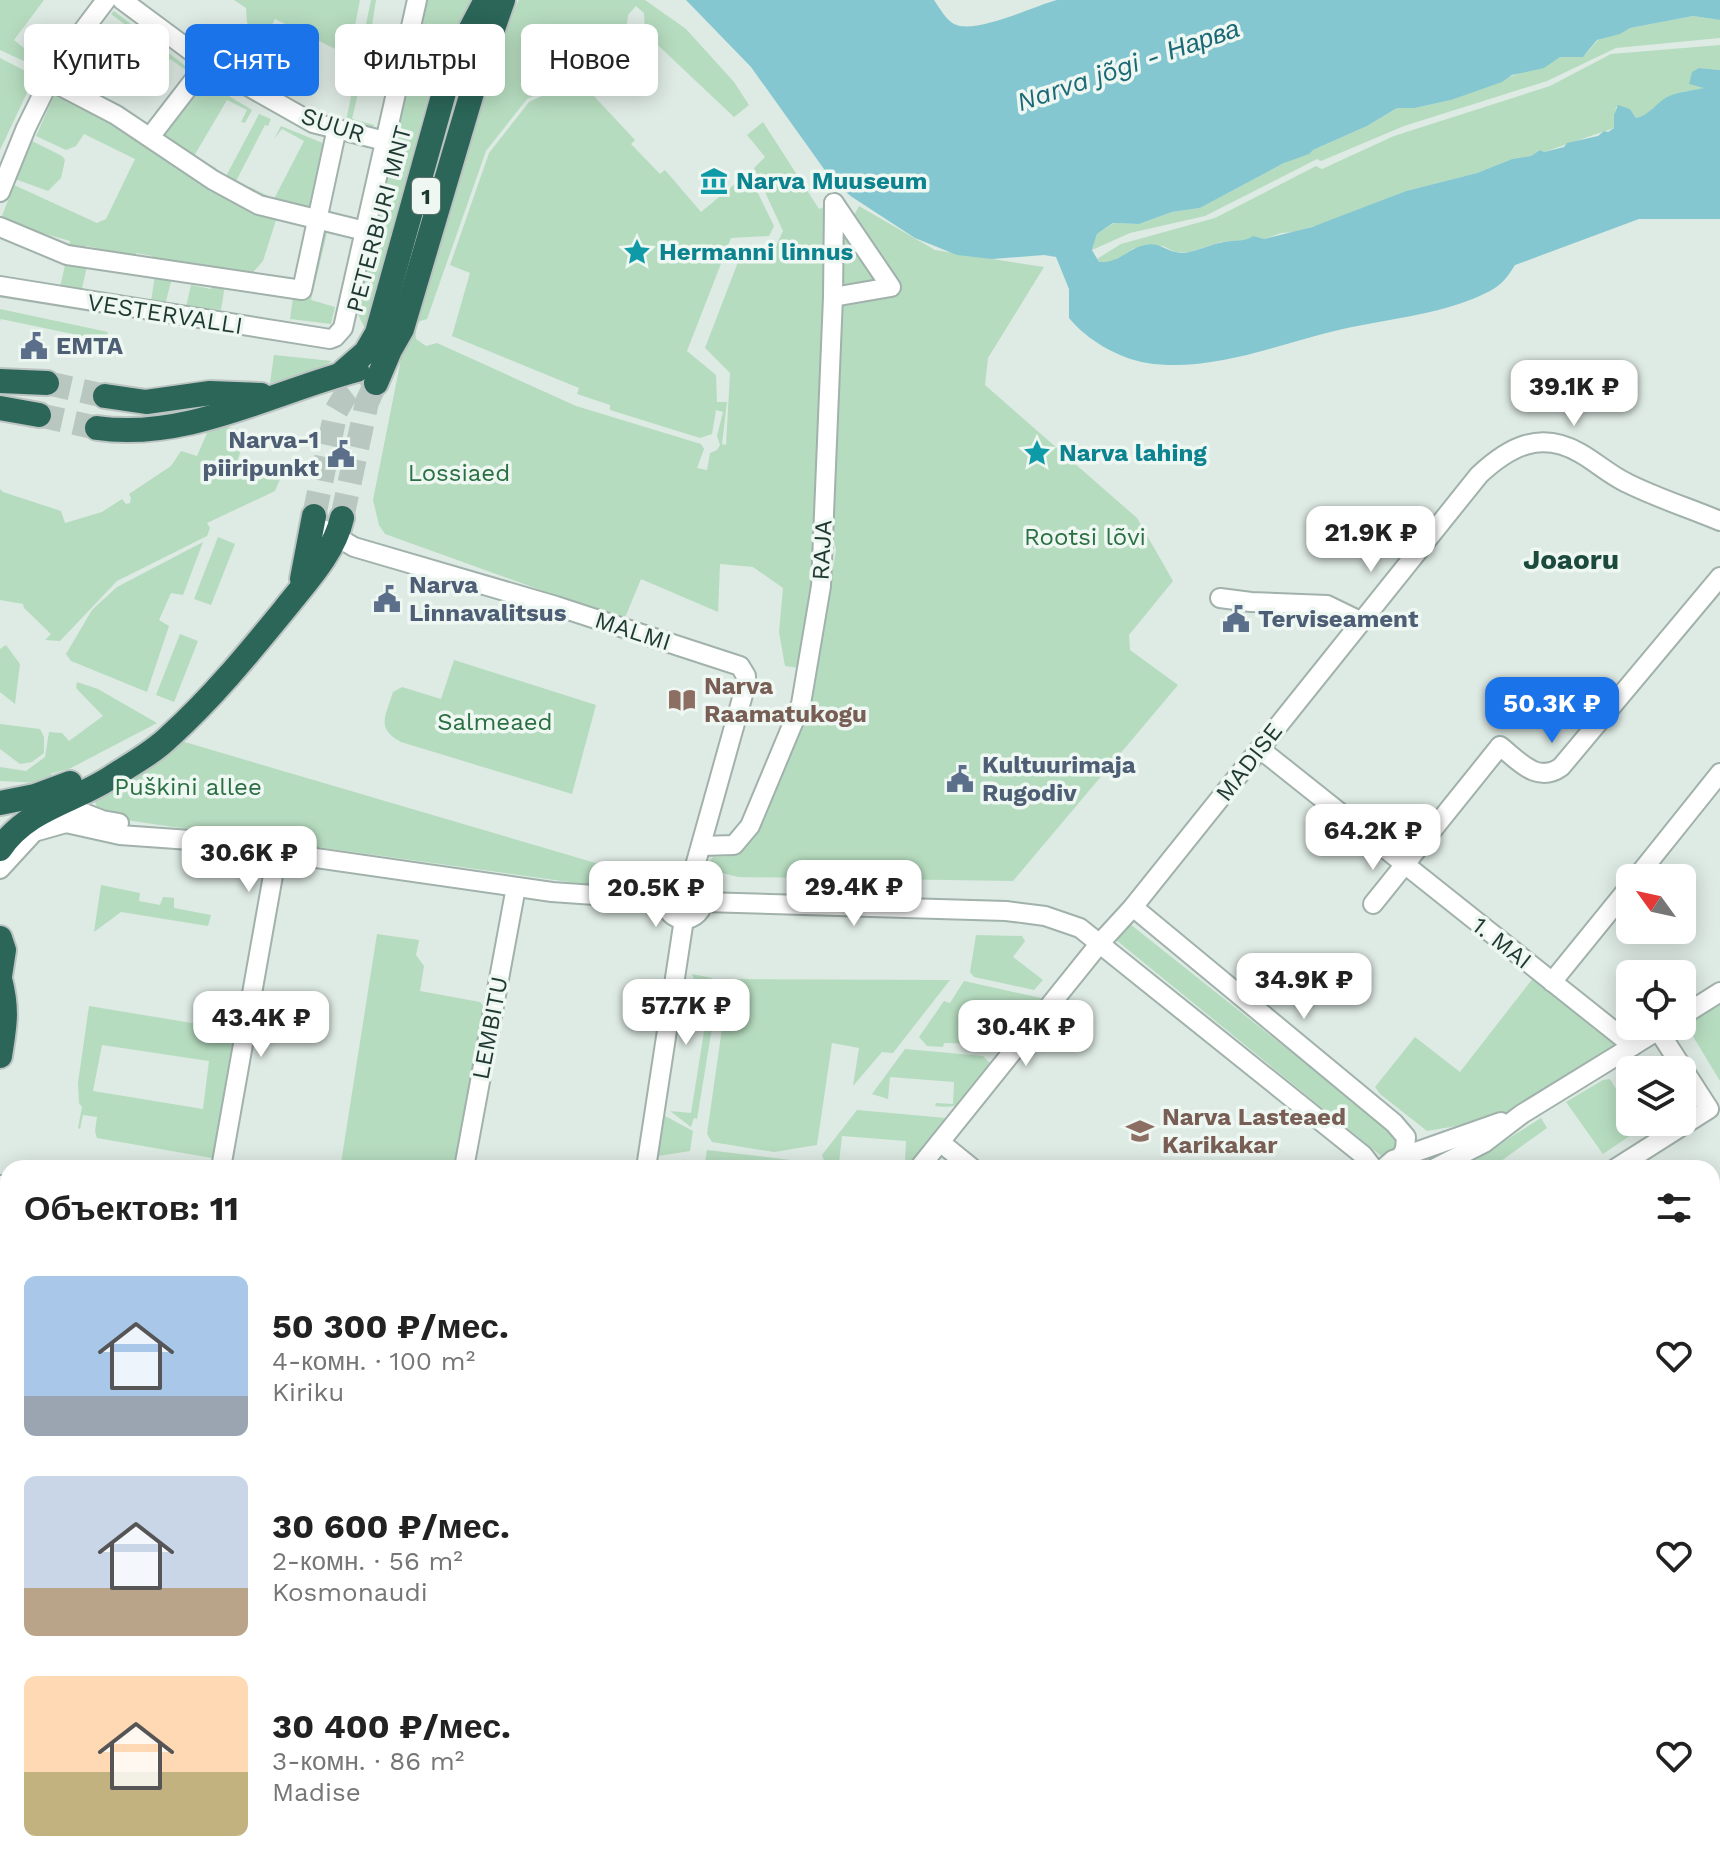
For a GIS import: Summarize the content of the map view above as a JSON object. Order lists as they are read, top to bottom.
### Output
{
  "streets": {
    "highway": ["1", "PETERBURI MNT"],
    "street": [
      "SUUR",
      "VESTERVALLI",
      "RAJA",
      "MALMI",
      "MADISE",
      "1. MAI",
      "LEMBITU"
    ]
  },
  "crossings": [
    ["1", "PETERBURI MNT"],
    ["RAJA", "MALMI"],
    ["MADISE", "1. MAI"]
  ],
  "districts": ["Joaoru"],
  "water": ["Narva jõgi - Нарва"],
  "parks": [
    "Lossiaed",
    "Rootsi lõvi",
    "Salmeaed",
    "Puškini allee"
  ],
  "places": {
    "museum": ["Narva Muuseum"],
    "place": ["Hermanni linnus", "Narva lahing"],
    "public building": [
      "EMTA",
      "Narva-1 piiripunkt",
      "Narva Linnavalitsus",
      "Terviseament",
      "Kultuurimaja Rugodiv"
    ],
    "library": ["Narva Raamatukogu"],
    "school or university": ["Narva Lasteaed Karikakar"]
  },
  "north": "top left",
  "page": {
    "chip": [
      "Купить",
      "Снять",
      "Фильтры",
      "Новое"
    ],
    "price": [
      "39.1K ₽",
      "21.9K ₽",
      "50.3K ₽",
      "64.2K ₽",
      "30.6K ₽",
      "29.4K ₽",
      "20.5K ₽",
      "34.9K ₽",
      "57.7K ₽",
      "43.4K ₽",
      "30.4K ₽"
    ],
    "heading": "Объектов: 11",
    "list": [
      {
        "name": "50 300 ₽/мес.",
        "note": "4-комн. · 100 m² · Kiriku"
      },
      {
        "name": "30 600 ₽/мес.",
        "note": "2-комн. · 56 m² · Kosmonaudi"
      },
      {
        "name": "30 400 ₽/мес.",
        "note": "3-комн. · 86 m² · Madise"
      }
    ]
  }
}
